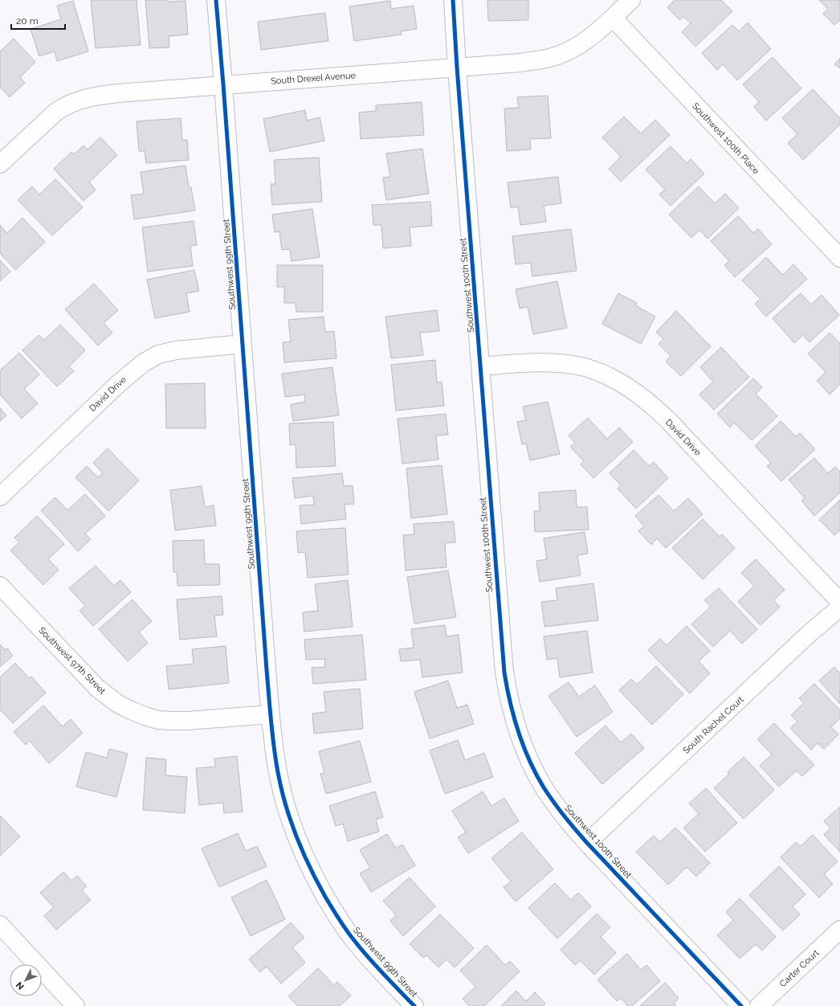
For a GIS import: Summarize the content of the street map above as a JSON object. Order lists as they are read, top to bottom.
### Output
{
  "streets": {
    "street": [
      "South Drexel Avenue",
      "Southwest 100th Place",
      "Southwest 99th Street",
      "Southwest 100th Street",
      "David Drive",
      "Southwest 97th Street",
      "South Rachel Court",
      "Carter Court"
    ]
  },
  "crossings": [
    ["South Drexel Avenue", "Southwest 100th Place"],
    ["South Drexel Avenue", "Southwest 99th Street"],
    ["South Drexel Avenue", "Southwest 100th Street"],
    ["Southwest 99th Street", "David Drive"],
    ["Southwest 99th Street", "Southwest 97th Street"],
    ["Southwest 100th Street", "David Drive"],
    ["Southwest 100th Street", "South Rachel Court"]
  ],
  "scale_bar": "20 m",
  "north": "bottom left"
}
